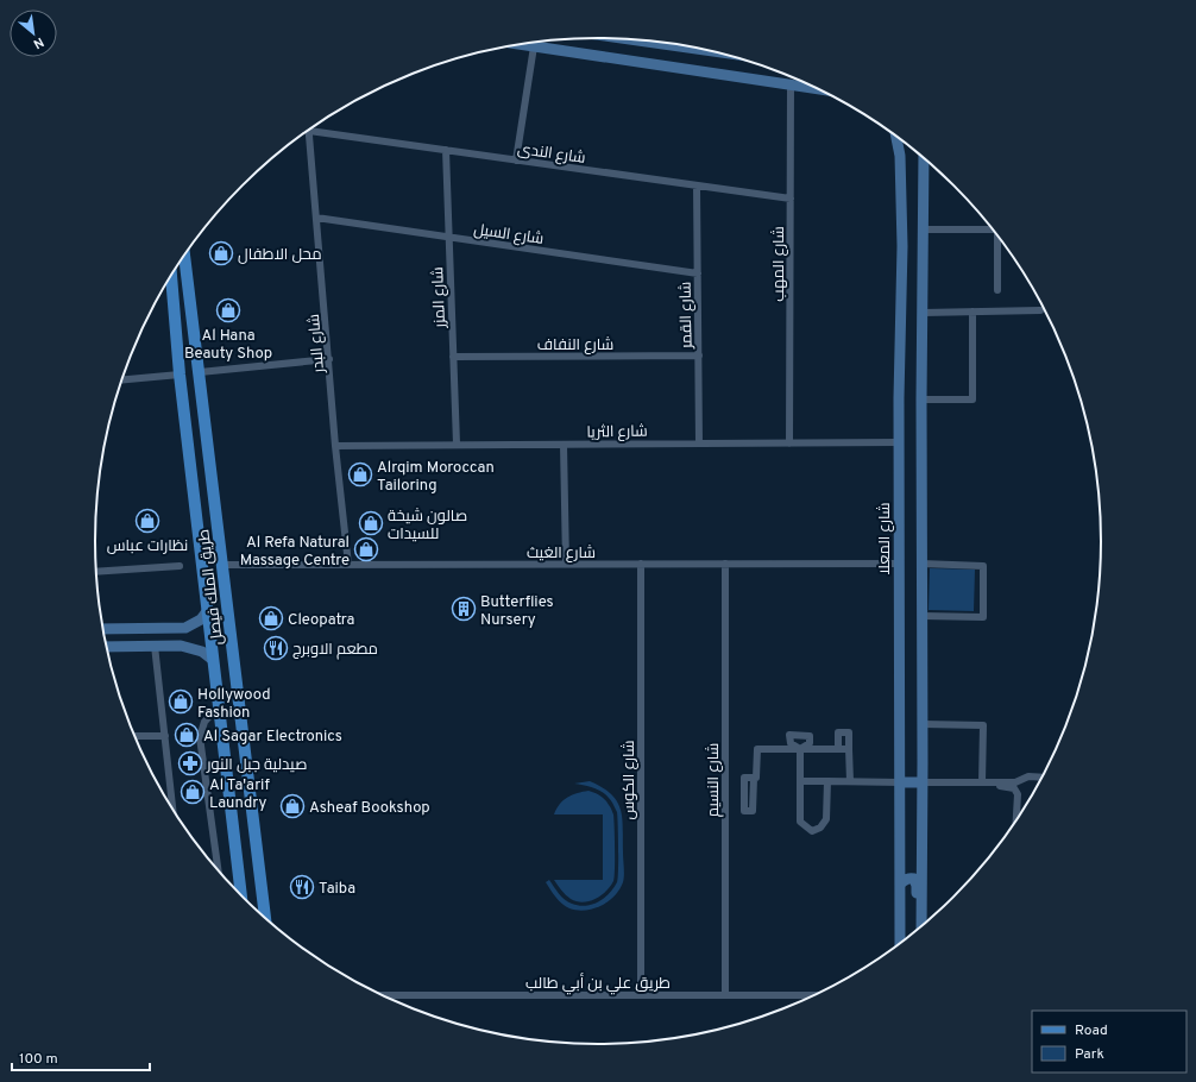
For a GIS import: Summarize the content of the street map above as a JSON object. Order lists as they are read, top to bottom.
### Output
{
  "streets": {
    "main road": ["طريق الملك فيصل"],
    "street": [
      "شارع الندى",
      "شارع السيل",
      "شارع المهب",
      "شارع المزر",
      "شارع القمر",
      "شارع البدر",
      "شارع النفاف",
      "شارع الثريا",
      "شارع المعلا",
      "شارع الغيث",
      "شارع الكوس",
      "شارع النسيم",
      "طريق علي بن أبي طالب"
    ]
  },
  "crossings": [
    ["شارع الندى", "شارع المهب"],
    ["شارع الندى", "شارع المزر"],
    ["شارع الندى", "شارع القمر"],
    ["شارع الندى", "شارع البدر"],
    ["شارع السيل", "شارع المزر"],
    ["شارع السيل", "شارع القمر"],
    ["شارع السيل", "شارع البدر"],
    ["شارع المهب", "شارع الثريا"],
    ["شارع المزر", "شارع النفاف"],
    ["شارع المزر", "شارع الثريا"],
    ["شارع القمر", "شارع النفاف"],
    ["شارع القمر", "شارع الثريا"],
    ["شارع البدر", "شارع الثريا"],
    ["شارع البدر", "شارع الغيث"],
    ["شارع الثريا", "شارع المعلا"],
    ["شارع المعلا", "شارع الغيث"],
    ["شارع الغيث", "طريق الملك فيصل"],
    ["شارع الغيث", "شارع الكوس"],
    ["شارع الغيث", "شارع النسيم"],
    ["شارع الكوس", "طريق علي بن أبي طالب"],
    ["شارع النسيم", "طريق علي بن أبي طالب"]
  ],
  "places": {
    "shop": [
      "محل الاطفال",
      "Al Hana Beauty Shop",
      "Alrqim Moroccan Tailoring",
      "نظارات عباس",
      "صالون شيخة للسيدات",
      "Al Refa Natural Massage Centre",
      "Cleopatra",
      "Hollywood Fashion",
      "Al Sagar Electronics",
      "Al Ta'arif Laundry",
      "Asheaf Bookshop"
    ],
    "building": ["Butterflies Nursery"],
    "restaurant": ["مطعم الاوبرج", "Taiba"],
    "pharmacy": ["صيدلية جبل النور"]
  },
  "legend": ["Road", "Park"],
  "scale_bar": "100 m",
  "north": "bottom right"
}
